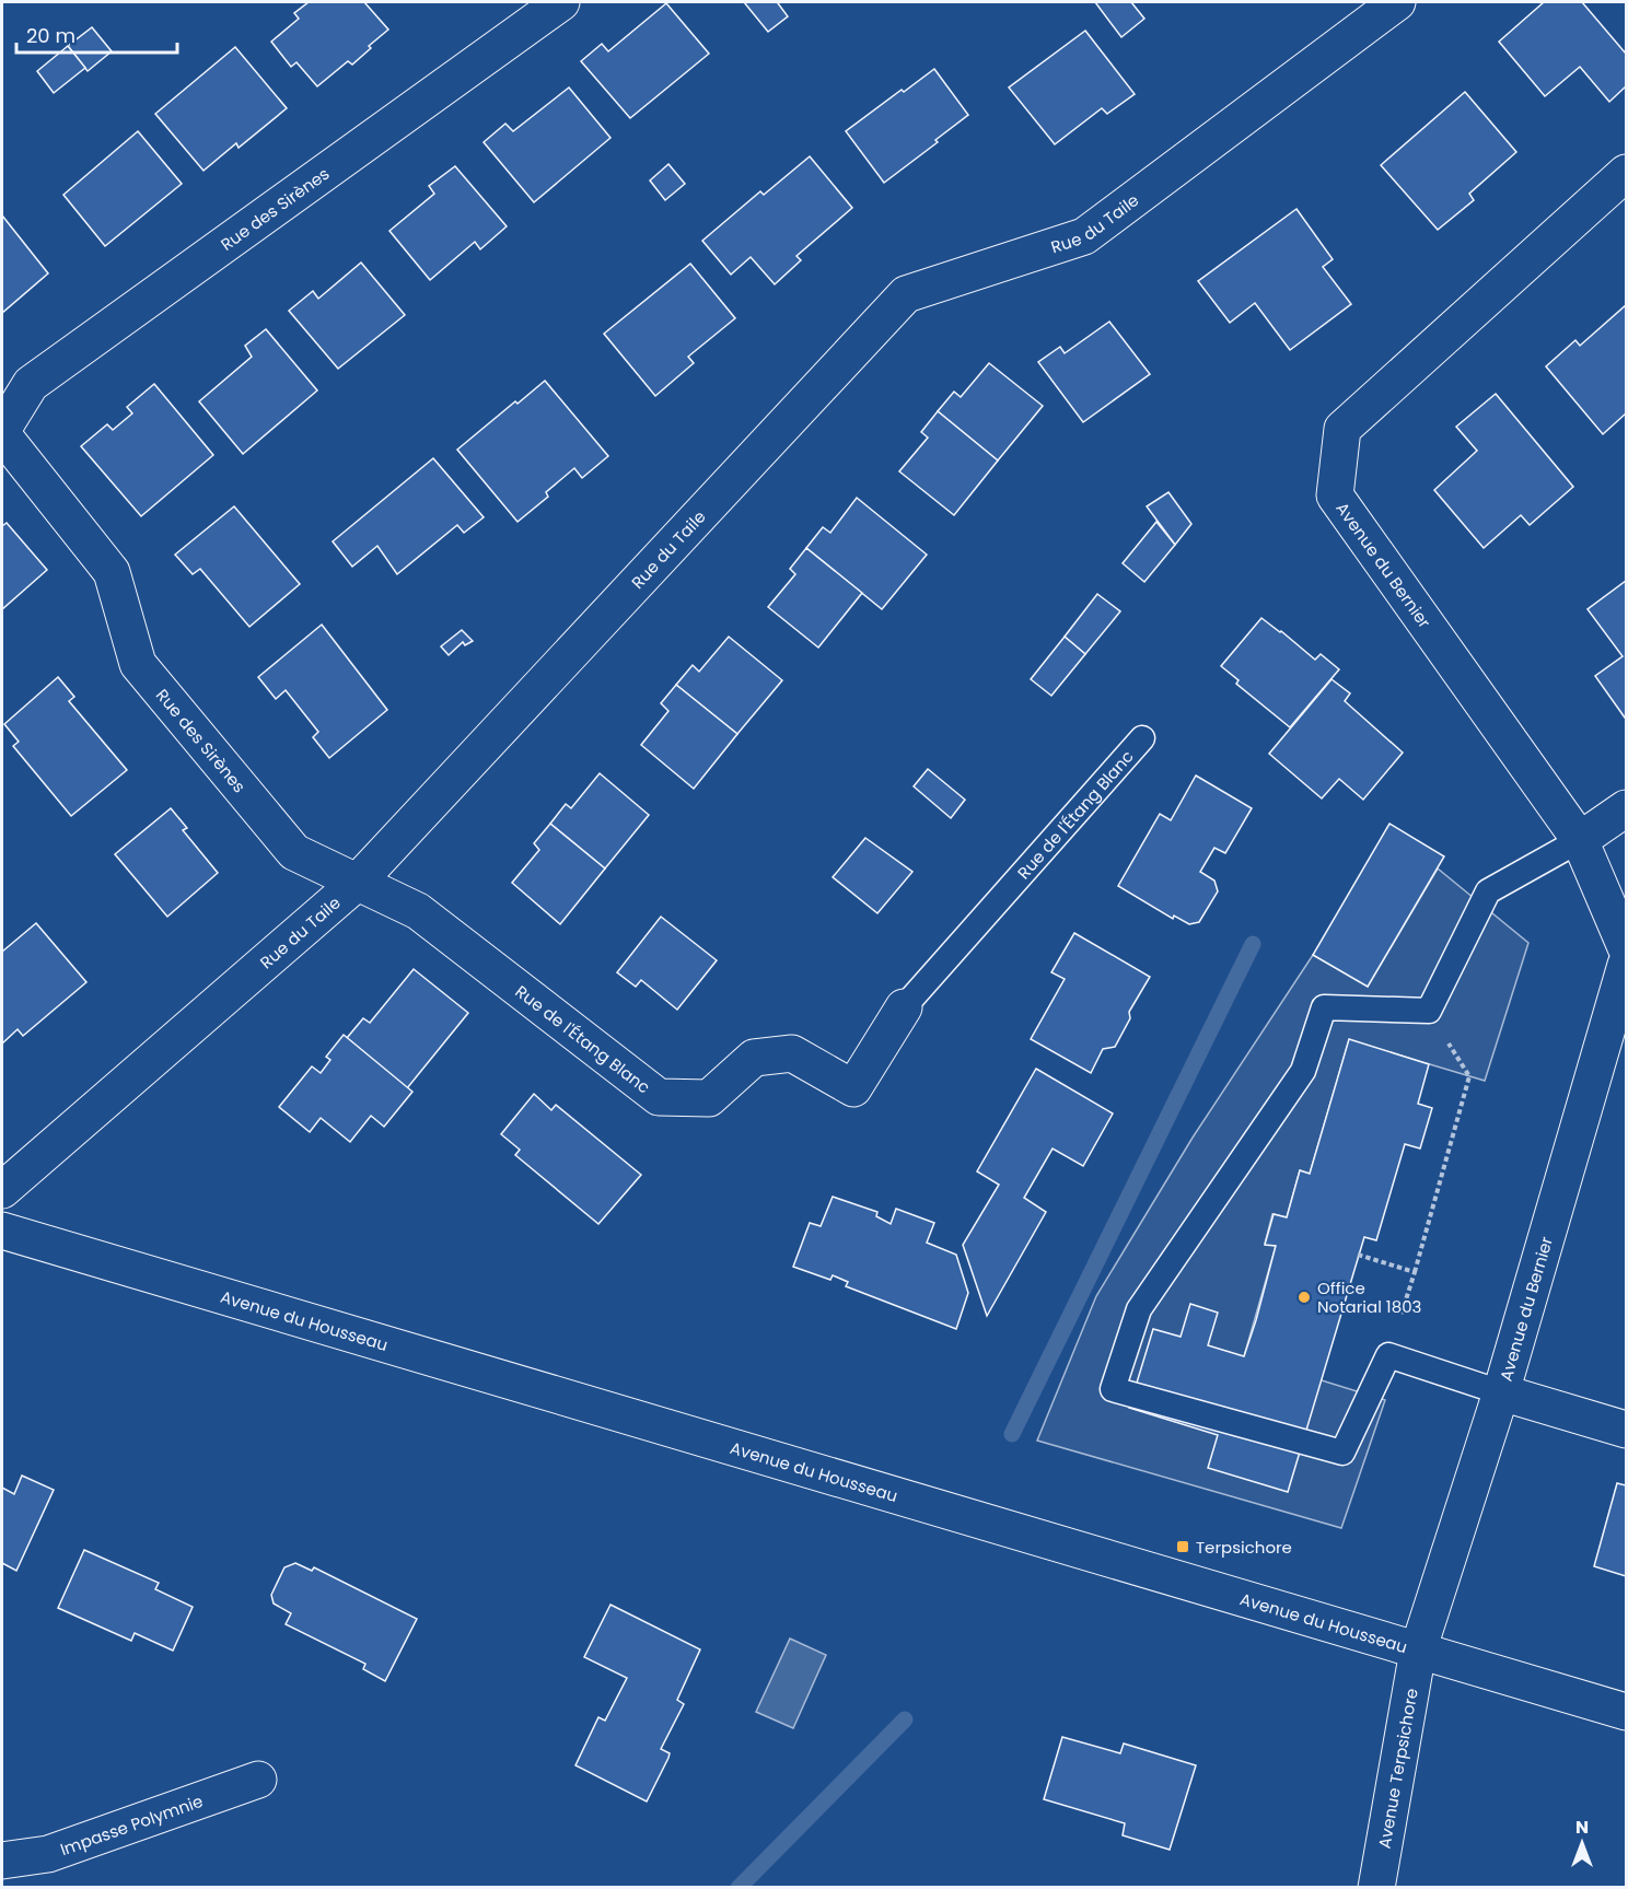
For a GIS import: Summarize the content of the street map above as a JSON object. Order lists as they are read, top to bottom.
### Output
{
  "streets": {
    "street": [
      "Rue des Sirènes",
      "Rue du Taile",
      "Avenue du Bernier",
      "Rue de l'Étang Blanc",
      "Avenue du Housseau",
      "Avenue Terpsichore",
      "Impasse Polymnie"
    ]
  },
  "crossings": [
    ["Rue des Sirènes", "Rue du Taile"],
    ["Rue des Sirènes", "Rue de l'Étang Blanc"],
    ["Rue du Taile", "Rue de l'Étang Blanc"],
    ["Avenue du Bernier", "Avenue du Housseau"],
    ["Avenue du Bernier", "Avenue Terpsichore"],
    ["Avenue du Housseau", "Avenue Terpsichore"]
  ],
  "places": {
    "other": ["Office Notarial 1803"],
    "transit": ["Terpsichore"]
  },
  "scale_bar": "20 m",
  "north": "top"
}
